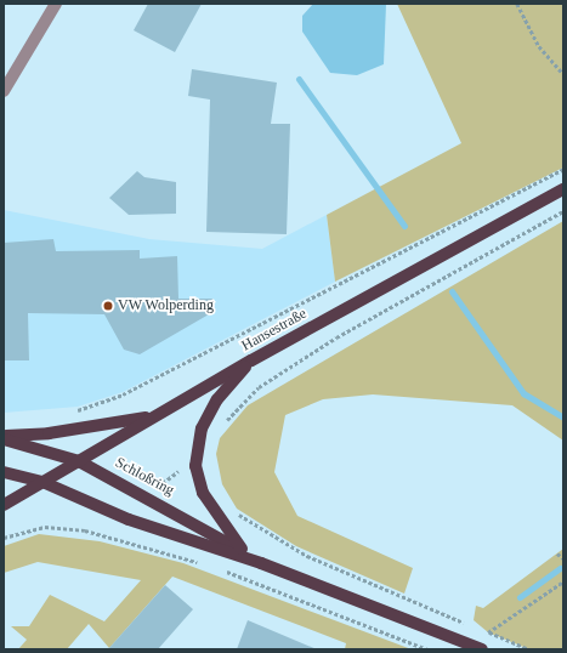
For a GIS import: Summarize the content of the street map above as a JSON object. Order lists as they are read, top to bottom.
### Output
{
  "streets": {
    "main road": ["Hansestraße", "Schloßring"]
  },
  "crossings": [
    ["Hansestraße", "Schloßring"]
  ],
  "places": ["VW Wolperding"]
}
